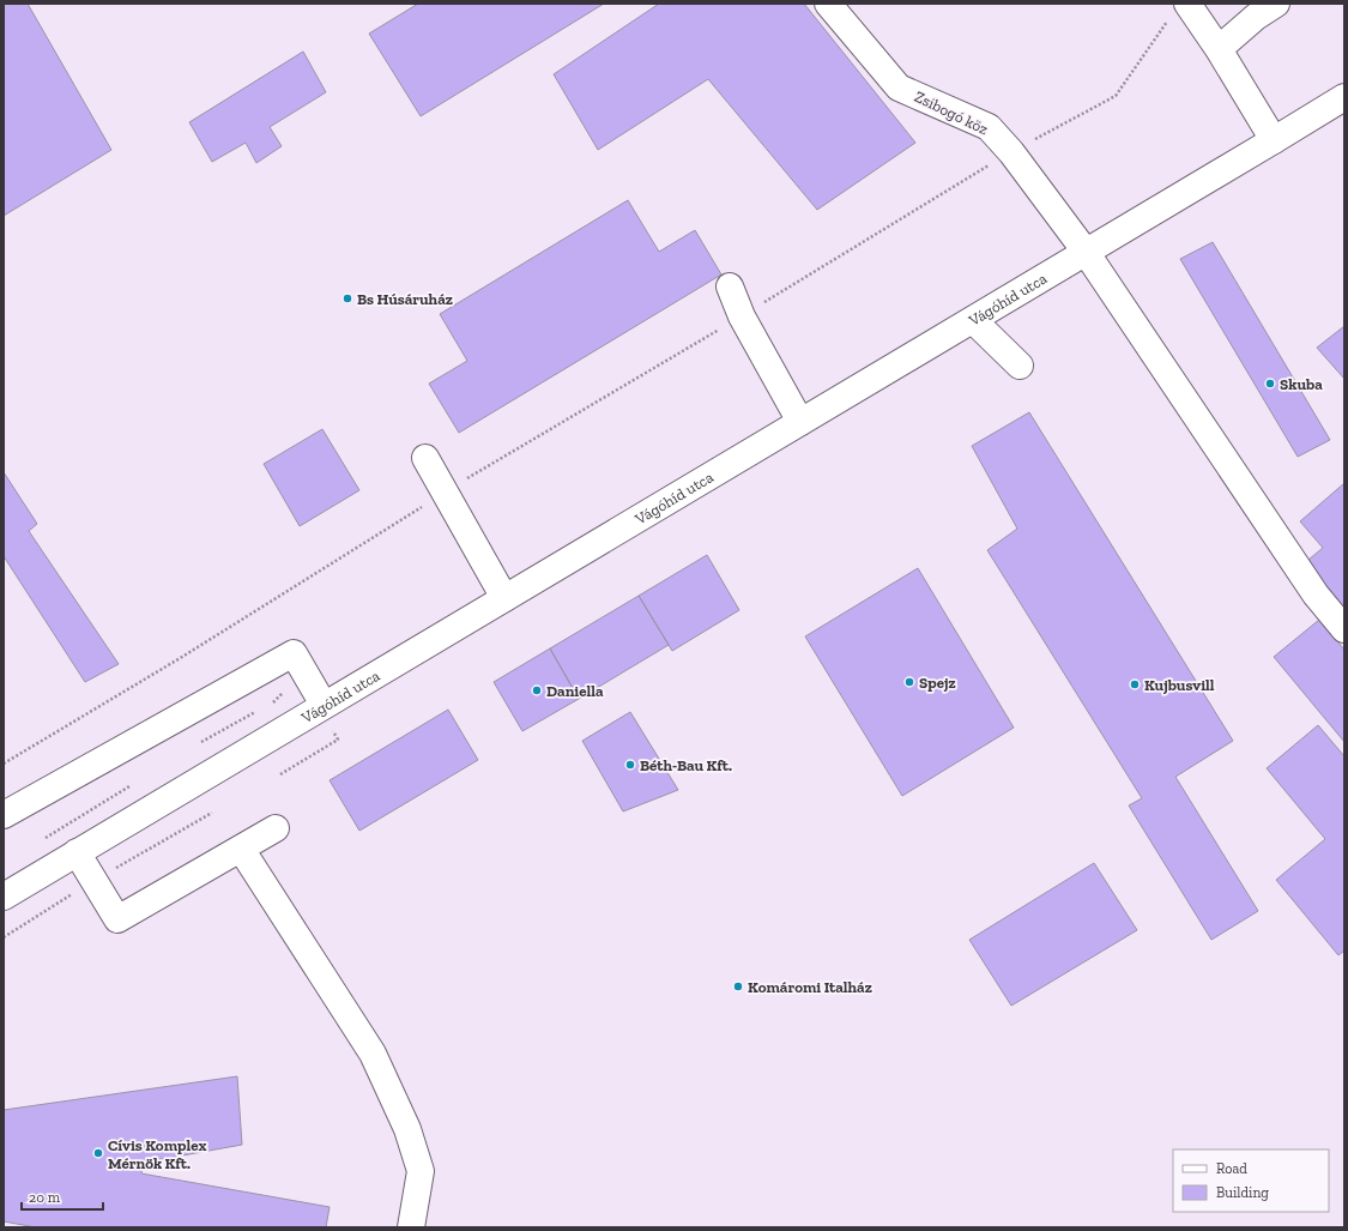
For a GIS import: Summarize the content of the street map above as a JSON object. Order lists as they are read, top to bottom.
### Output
{
  "streets": {
    "main road": ["Zsibogó köz", "Vágóhíd utca"]
  },
  "crossings": [
    ["Zsibogó köz", "Vágóhíd utca"]
  ],
  "places": [
    "Bs Húsáruház",
    "Skuba",
    "Spejz",
    "Kujbusvill",
    "Daniella",
    "Béth-Bau Kft.",
    "Komáromi Italház",
    "Cívis Komplex Mérnök Kft."
  ],
  "legend": ["Road", "Building"],
  "scale_bar": "20 m"
}
